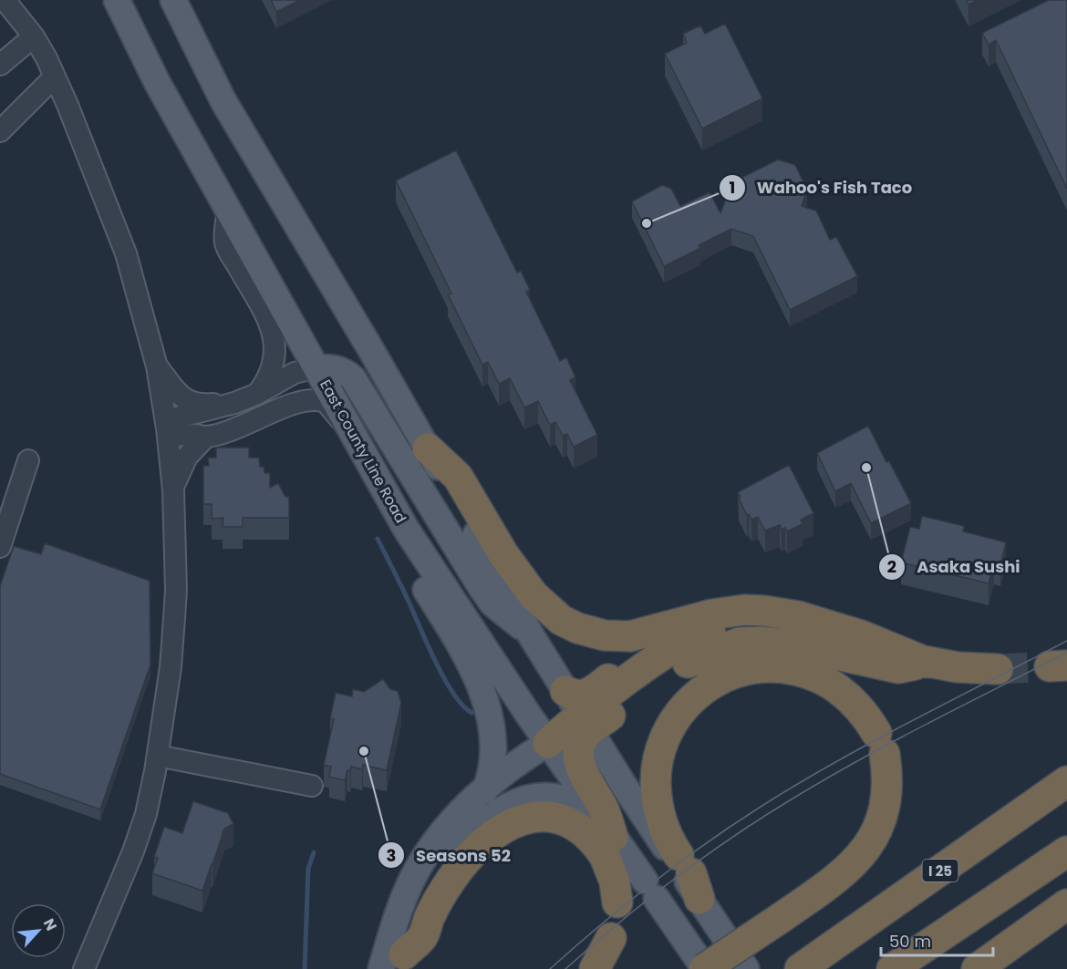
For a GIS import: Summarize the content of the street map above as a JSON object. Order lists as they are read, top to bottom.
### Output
{
  "streets": {
    "highway": ["I 25"],
    "main road": ["East County Line Road"]
  },
  "places": ["Wahoo's Fish Taco", "Asaka Sushi", "Seasons 52"],
  "scale_bar": "50 m",
  "north": "top right"
}
